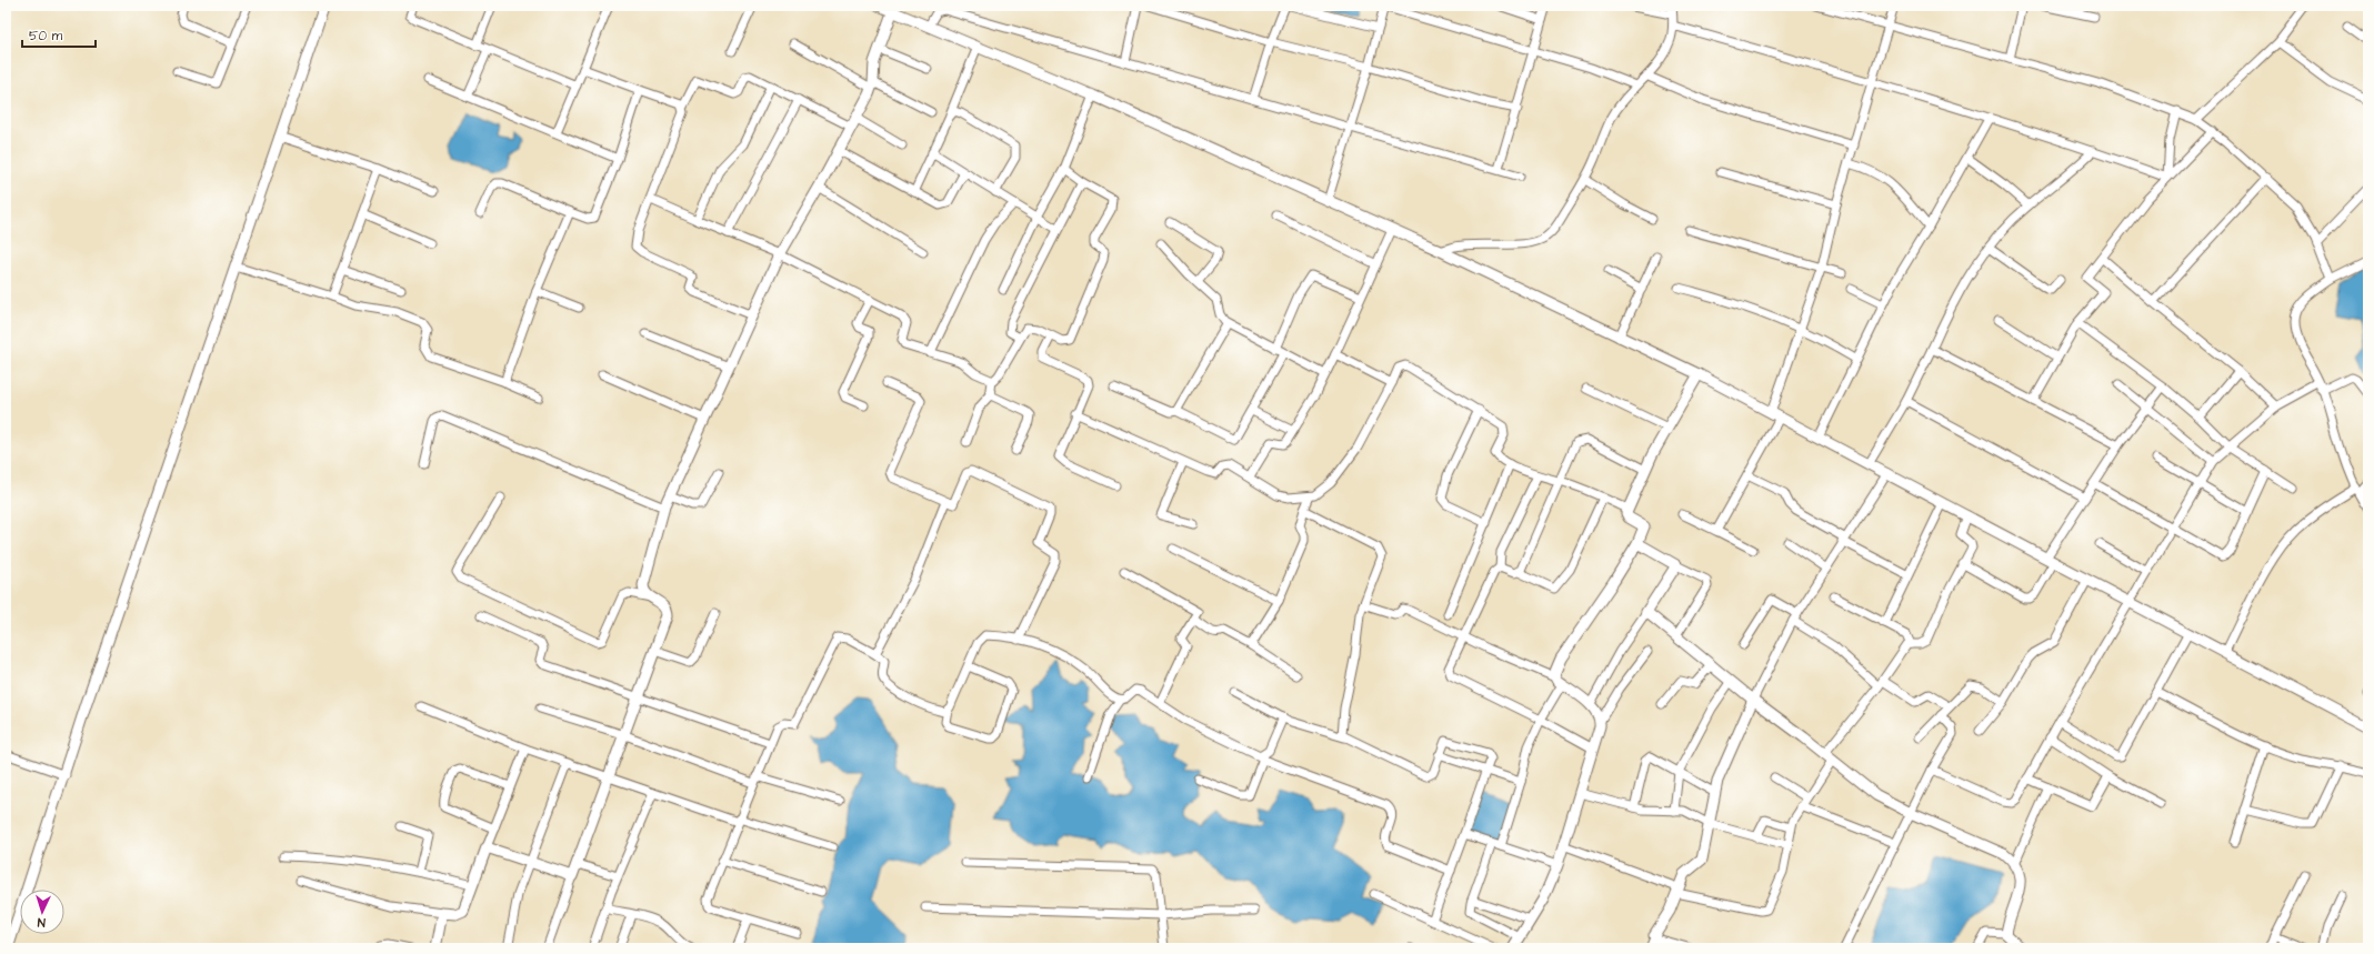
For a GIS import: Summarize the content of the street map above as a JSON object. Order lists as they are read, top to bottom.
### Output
{
  "scale_bar": "50 m",
  "north": "bottom"
}
